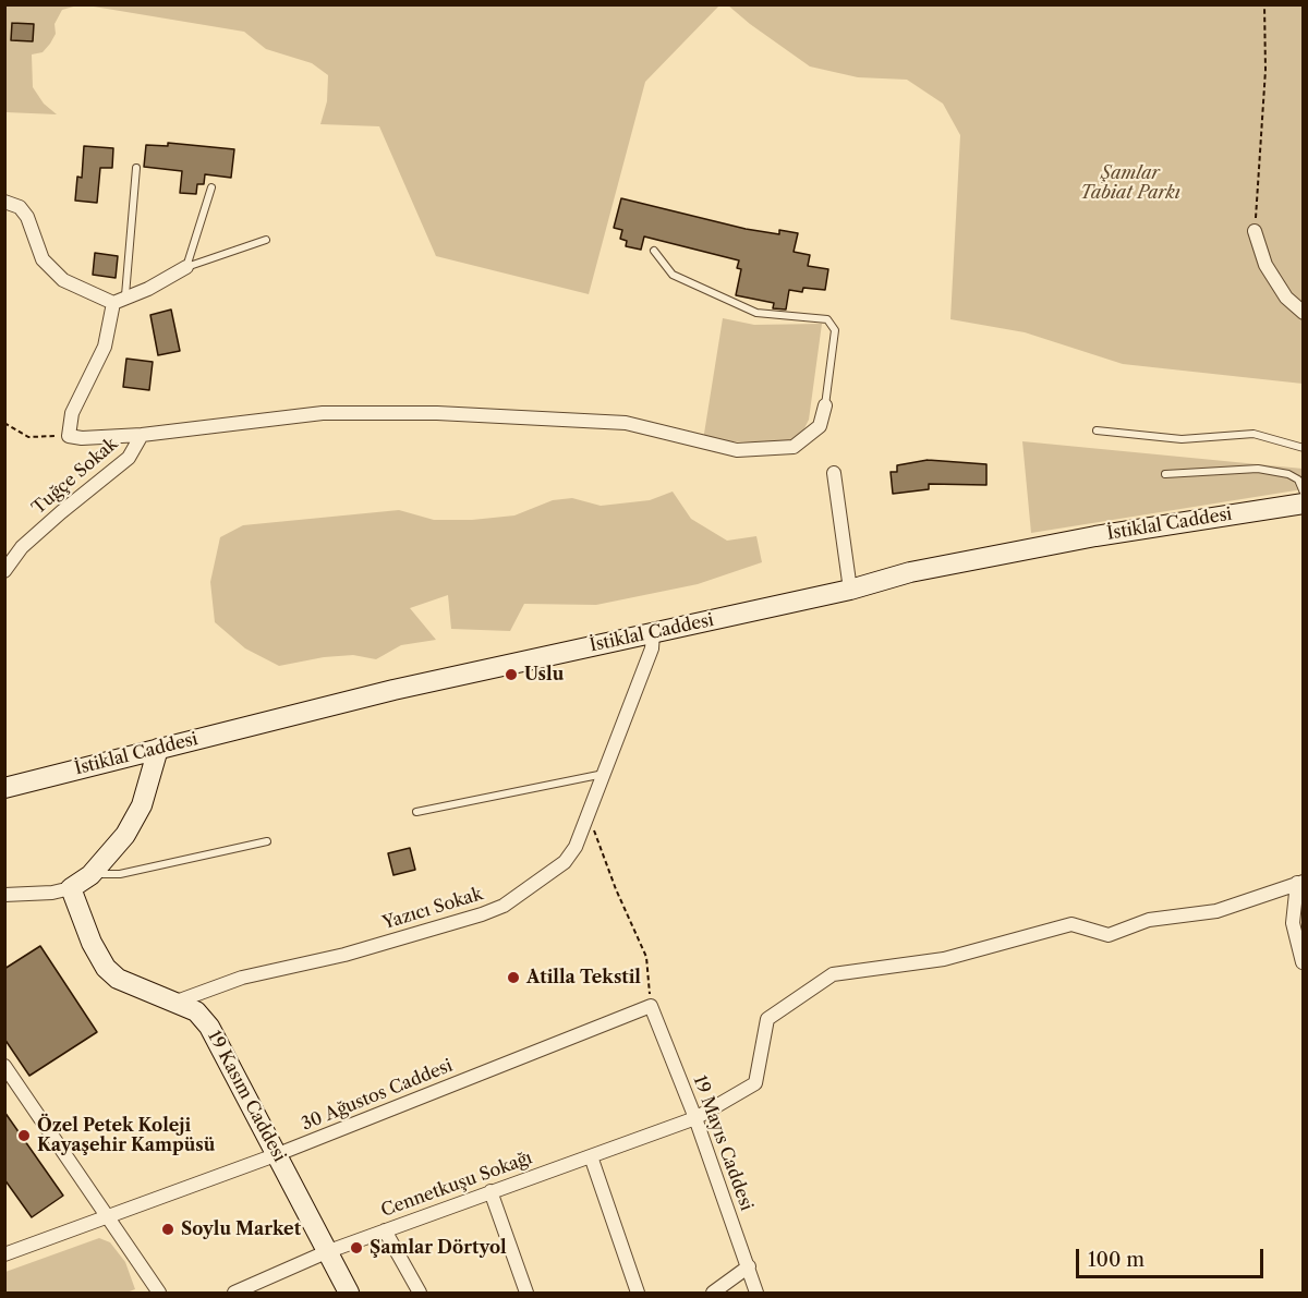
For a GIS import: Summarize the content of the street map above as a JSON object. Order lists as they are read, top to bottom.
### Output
{
  "streets": {
    "main road": ["İstiklal Caddesi", "19 Kasım Caddesi"],
    "street": [
      "Tuğçe Sokak",
      "Yazıcı Sokak",
      "30 Ağustos Caddesi",
      "19 Mayıs Caddesi",
      "Cennetkuşu Sokağı"
    ]
  },
  "crossings": [
    ["İstiklal Caddesi", "Yazıcı Sokak"],
    ["Yazıcı Sokak", "19 Kasım Caddesi"],
    ["30 Ağustos Caddesi", "19 Kasım Caddesi"],
    ["30 Ağustos Caddesi", "19 Mayıs Caddesi"],
    ["19 Kasım Caddesi", "Cennetkuşu Sokağı"],
    ["19 Mayıs Caddesi", "Cennetkuşu Sokağı"]
  ],
  "parks": ["Şamlar Tabiat Parkı"],
  "places": [
    "Uslu",
    "Atilla Tekstil",
    "Özel Petek Koleji Kayaşehir Kampüsü",
    "Soylu Market",
    "Şamlar Dörtyol"
  ],
  "scale_bar": "100 m"
}
